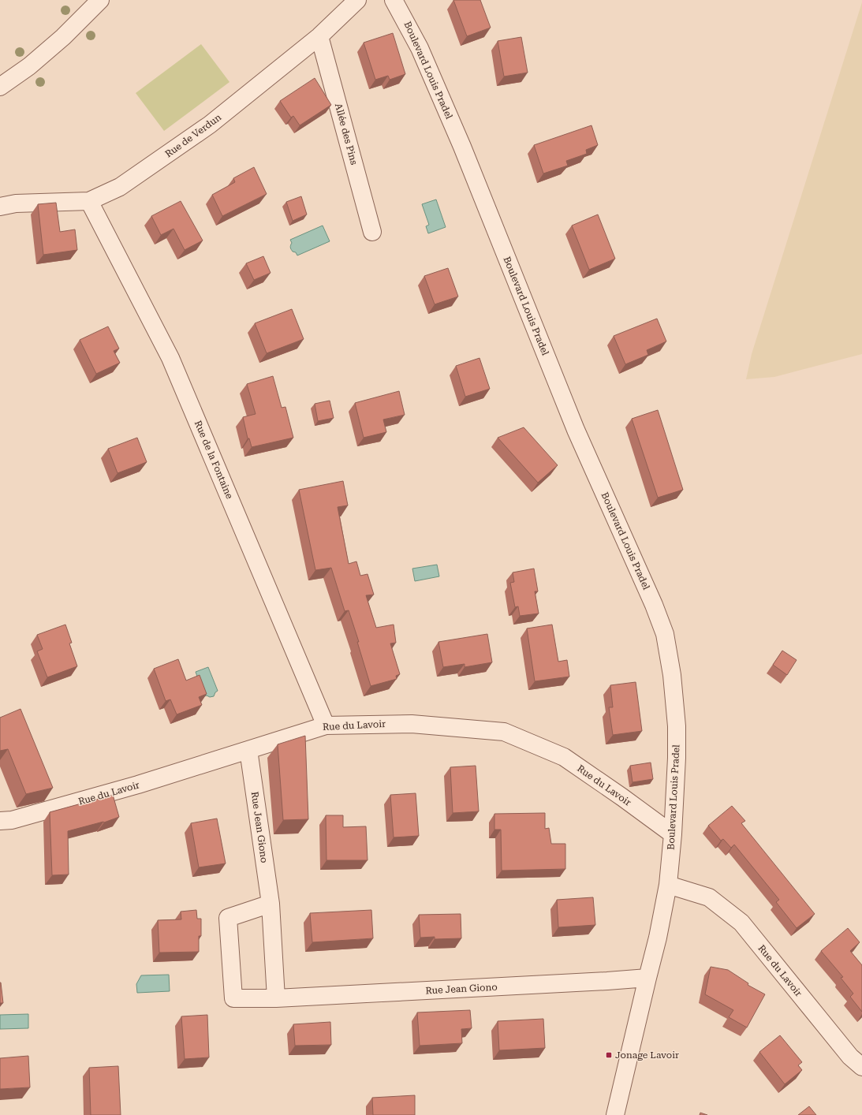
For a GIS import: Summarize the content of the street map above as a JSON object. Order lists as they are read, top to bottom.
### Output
{
  "streets": {
    "street": [
      "Boulevard Louis Pradel",
      "Allée des Pins",
      "Rue de Verdun",
      "Rue de la Fontaine",
      "Rue du Lavoir",
      "Rue Jean Giono"
    ]
  },
  "crossings": [
    ["Boulevard Louis Pradel", "Rue du Lavoir"],
    ["Boulevard Louis Pradel", "Rue Jean Giono"],
    ["Allée des Pins", "Rue de Verdun"],
    ["Rue de Verdun", "Rue de la Fontaine"],
    ["Rue de la Fontaine", "Rue du Lavoir"],
    ["Rue du Lavoir", "Rue Jean Giono"]
  ],
  "places": {
    "transit": ["Jonage Lavoir"]
  }
}
